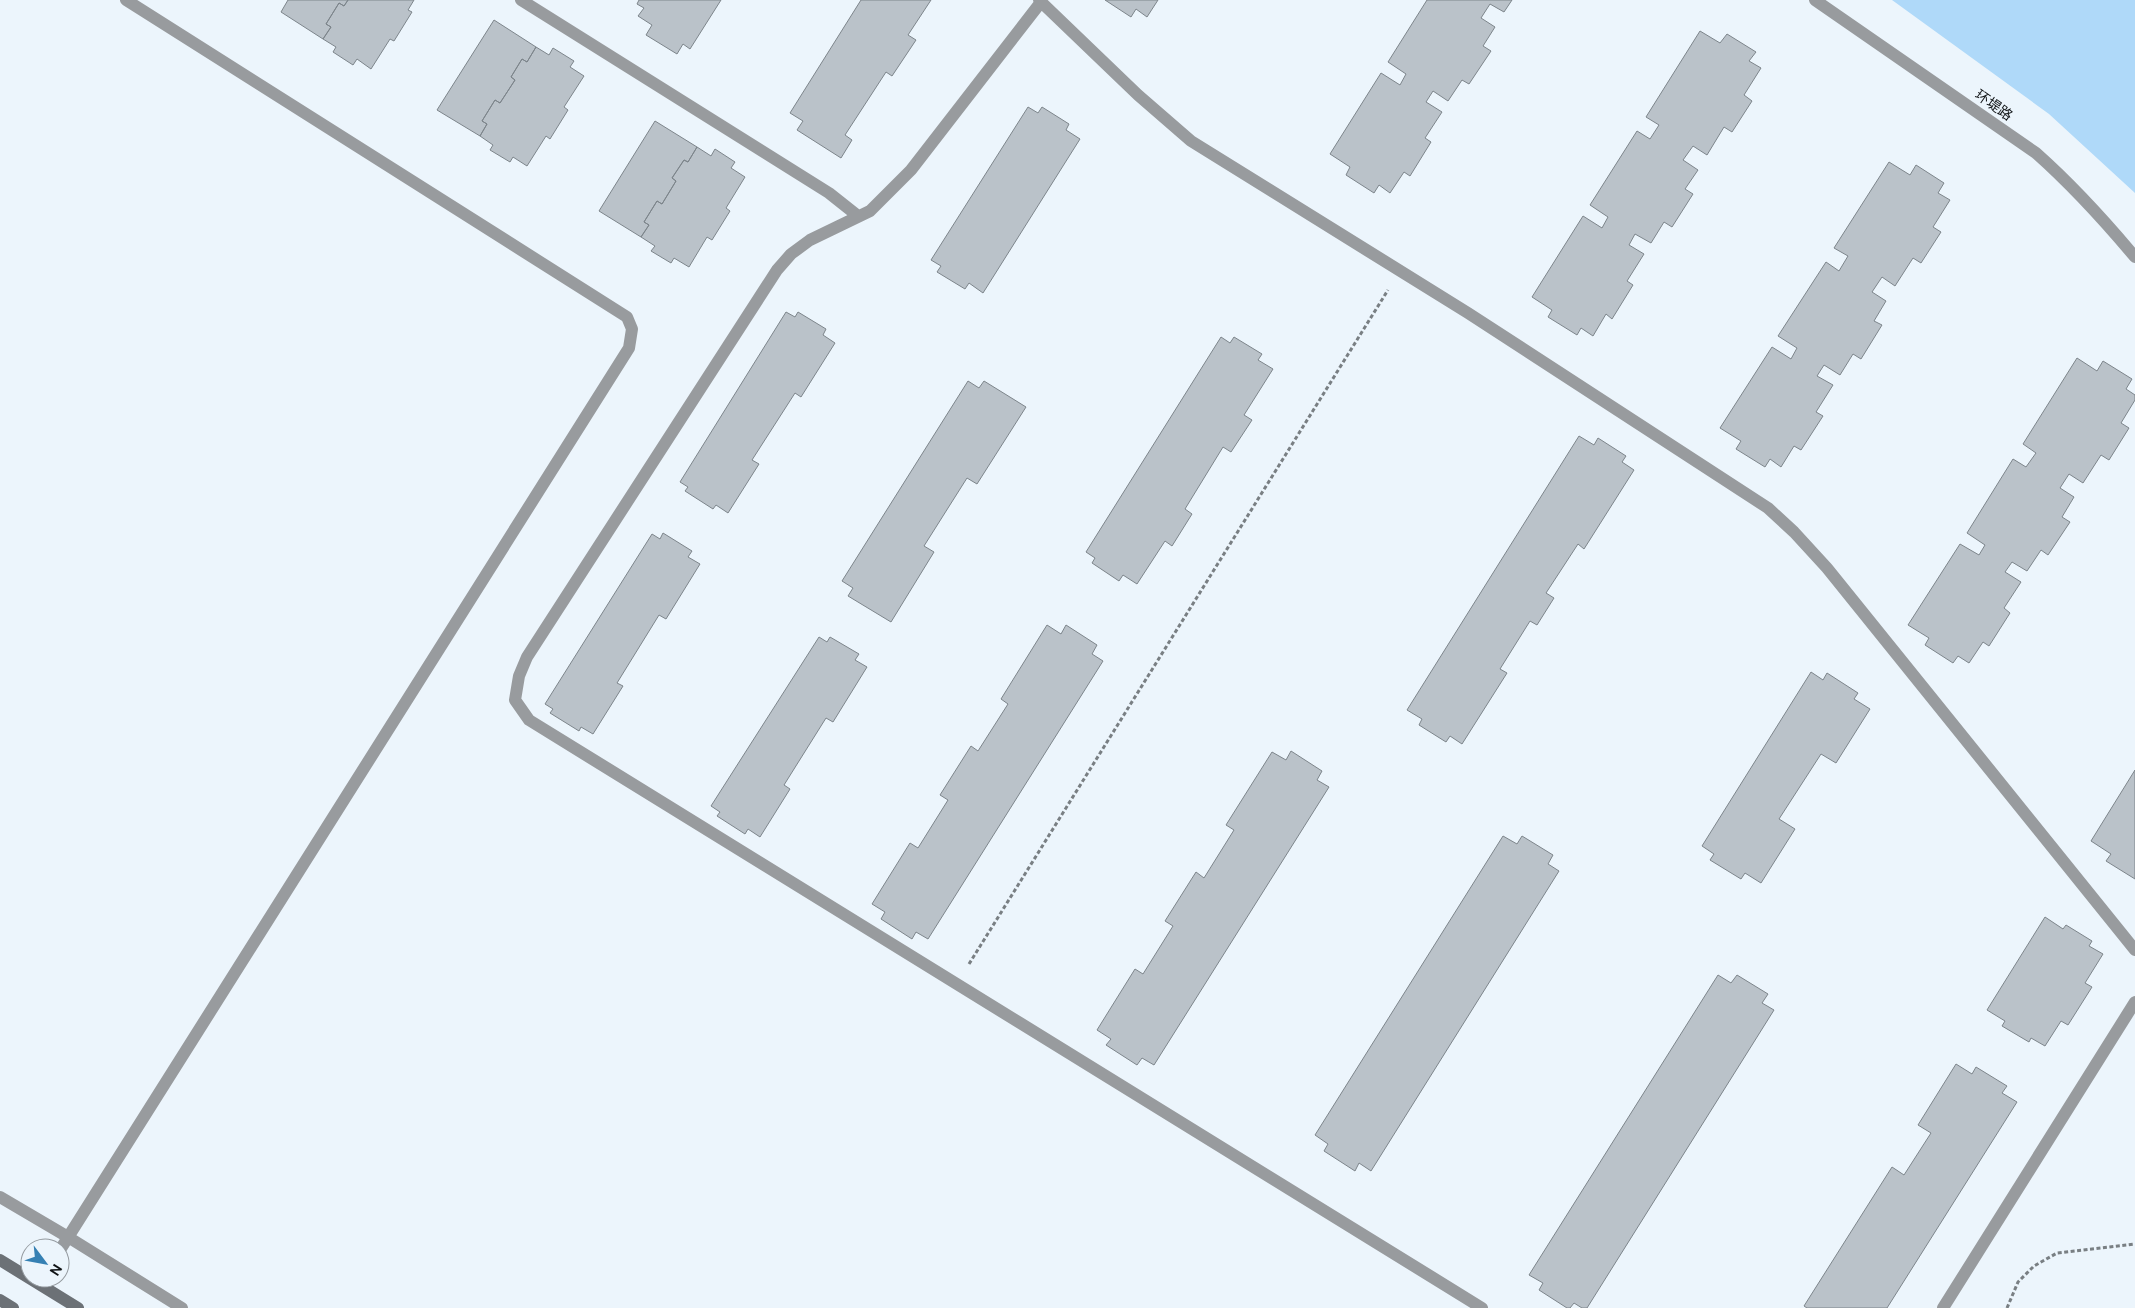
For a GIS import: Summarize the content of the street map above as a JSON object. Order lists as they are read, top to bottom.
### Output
{
  "streets": {
    "street": ["环堤路"]
  },
  "north": "bottom right"
}
